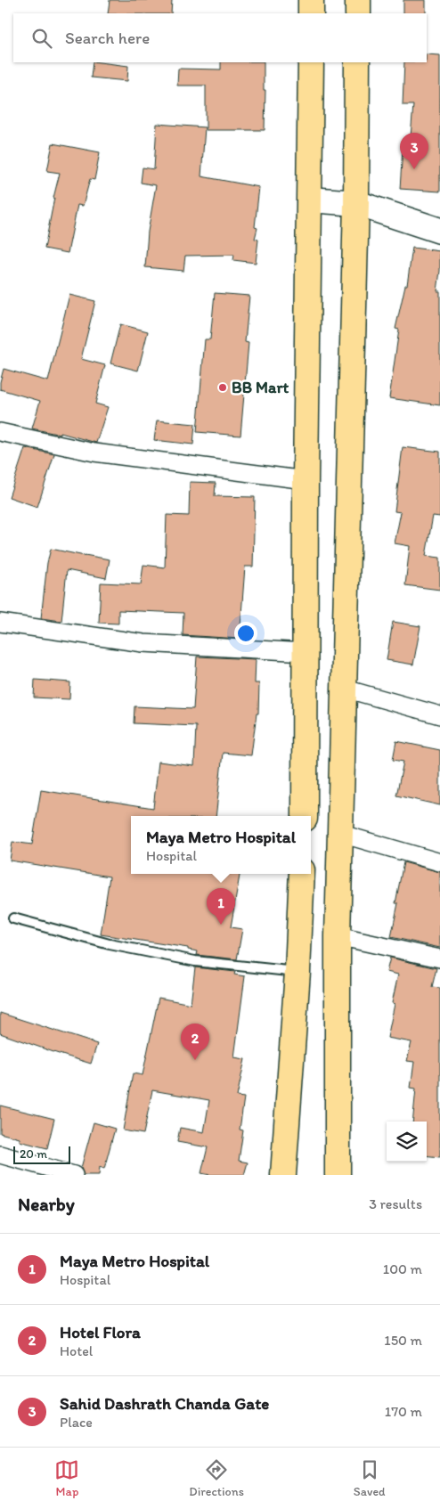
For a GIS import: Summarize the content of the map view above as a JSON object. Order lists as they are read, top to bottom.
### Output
{
  "places": ["BB Mart"],
  "scale_bar": "20 m",
  "page": {
    "search": "Search here",
    "pins": ["3", "1", "2"],
    "popup": ["Maya Metro Hospital", "Hospital"],
    "scale": "20 m",
    "heading": ["Nearby", "3 results"],
    "list": [
      {
        "mark": "1",
        "name": "Maya Metro Hospital",
        "note": "Hospital",
        "value": "100 m"
      },
      {
        "mark": "2",
        "name": "Hotel Flora",
        "note": "Hotel",
        "value": "150 m"
      },
      {
        "mark": "3",
        "name": "Sahid Dashrath Chanda Gate",
        "note": "Place",
        "value": "170 m"
      }
    ],
    "nav": ["Map", "Directions", "Saved"]
  }
}
